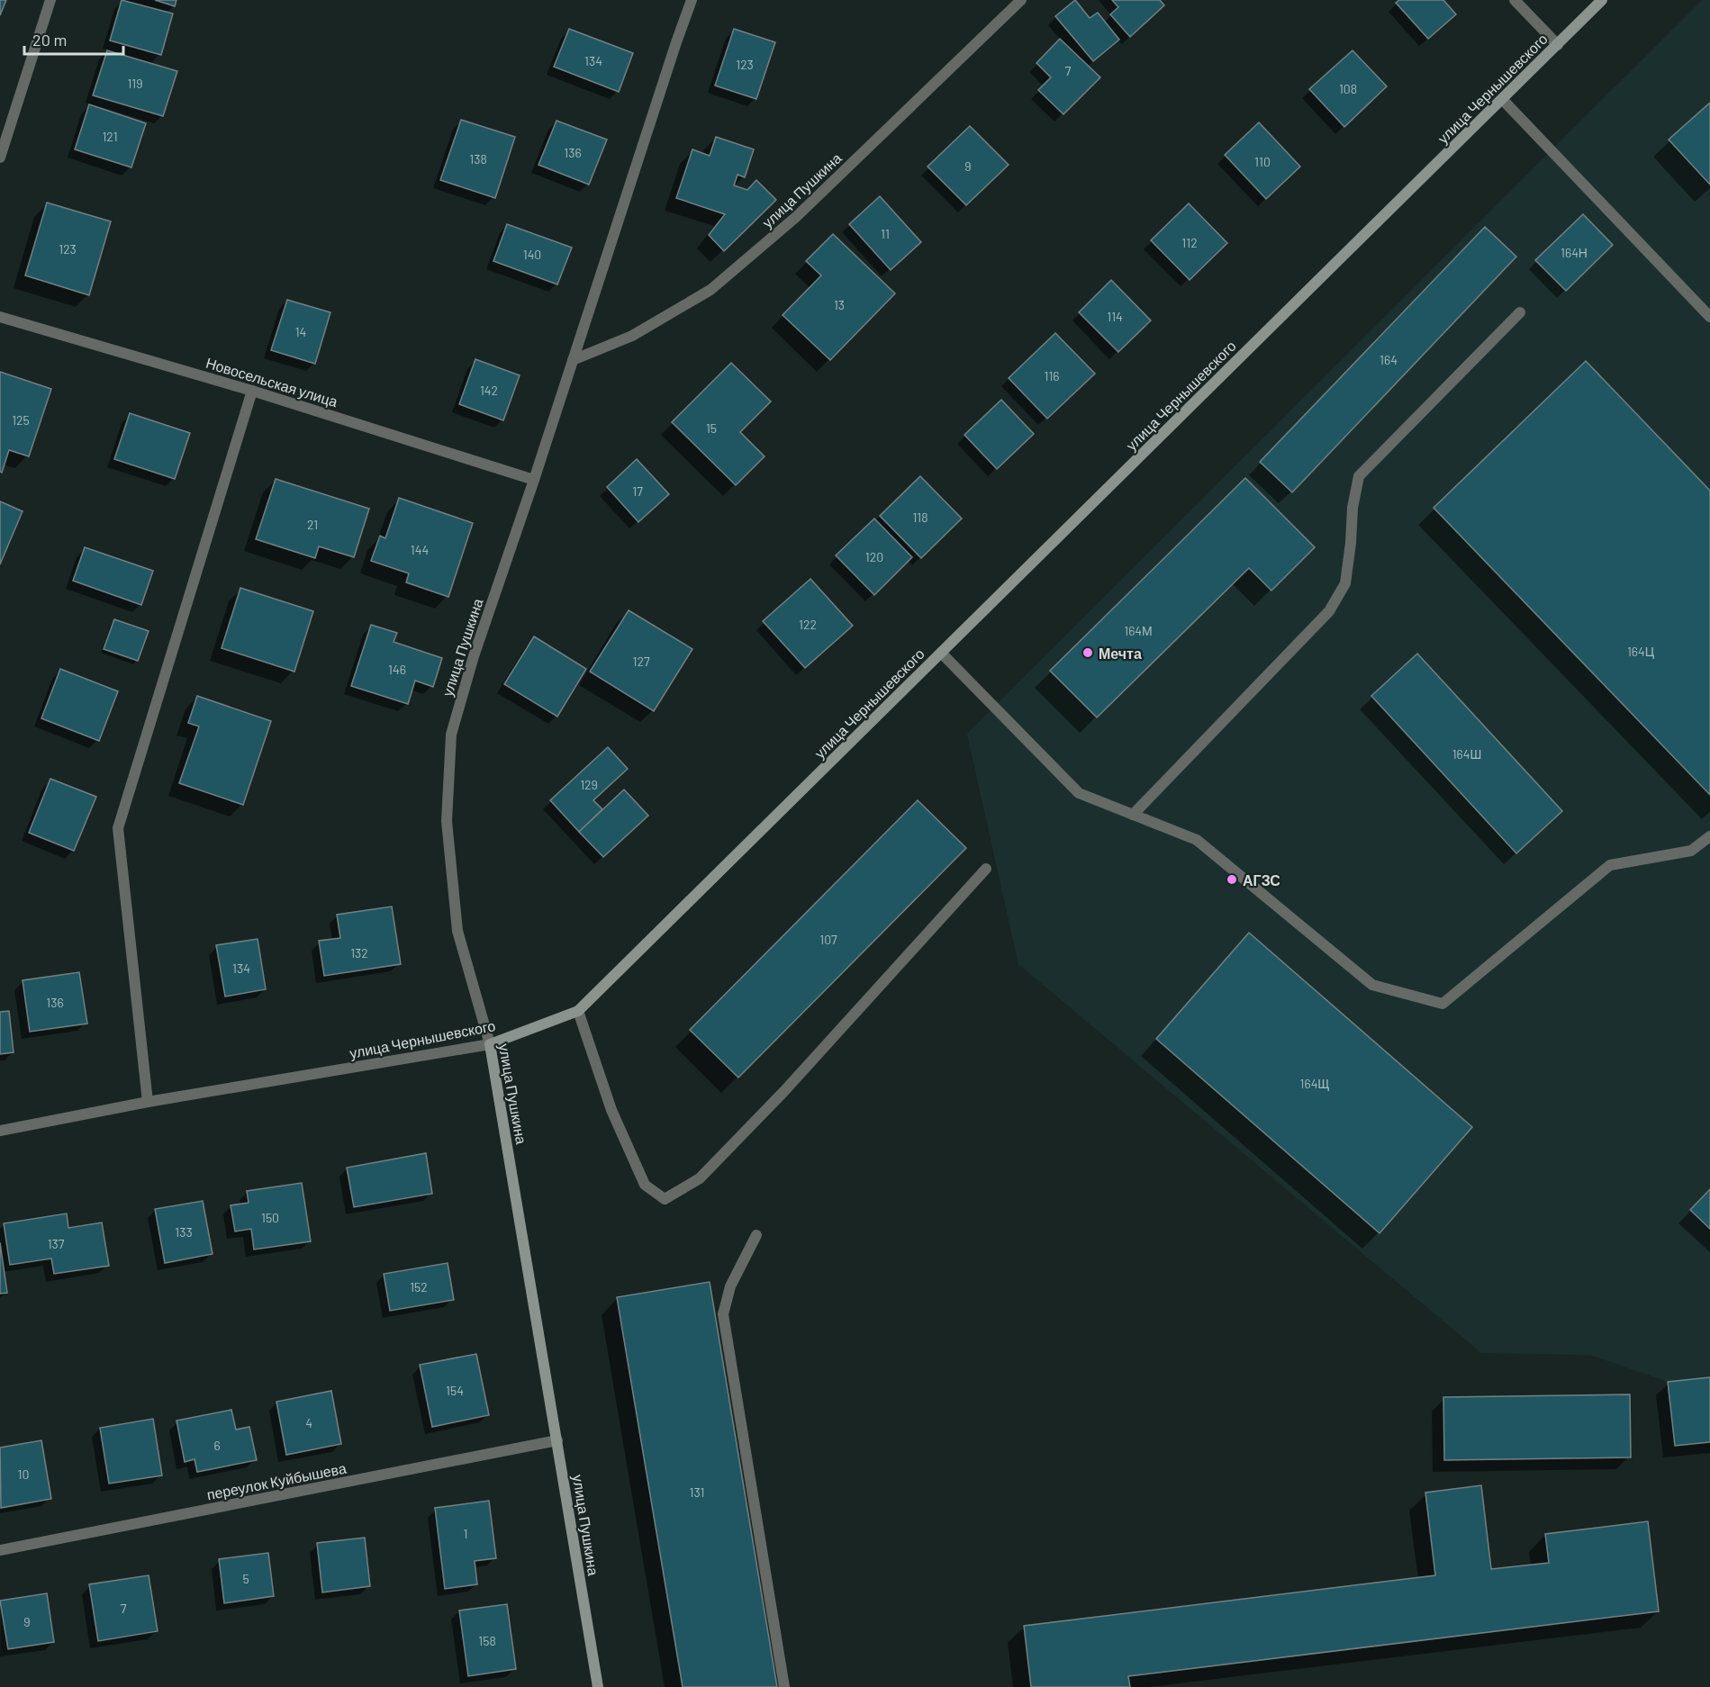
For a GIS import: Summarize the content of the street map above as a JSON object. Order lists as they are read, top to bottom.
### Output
{
  "streets": {
    "street": [
      "улица Чернышевского",
      "улица Пушкина",
      "Новосельская улица",
      "переулок Куйбышева"
    ]
  },
  "crossings": [
    ["улица Чернышевского", "улица Пушкина"],
    ["улица Пушкина", "Новосельская улица"],
    ["улица Пушкина", "переулок Куйбышева"]
  ],
  "places": ["Мечта", "АГЗС"],
  "house_numbers": [
    "134",
    "123",
    "7",
    "119",
    "108",
    "121",
    "136",
    "138",
    "110",
    "9",
    "11",
    "112",
    "123",
    "164Н",
    "140",
    "13",
    "114",
    "14",
    "164",
    "116",
    "142",
    "125",
    "15",
    "17",
    "118",
    "21",
    "144",
    "120",
    "122",
    "164М",
    "164Ц",
    "127",
    "146",
    "164Ш",
    "129",
    "107",
    "132",
    "134",
    "136",
    "164Щ",
    "150",
    "133",
    "137",
    "152",
    "154",
    "4",
    "6",
    "10",
    "131",
    "1",
    "5",
    "7",
    "9",
    "158"
  ],
  "scale_bar": "20 m"
}
